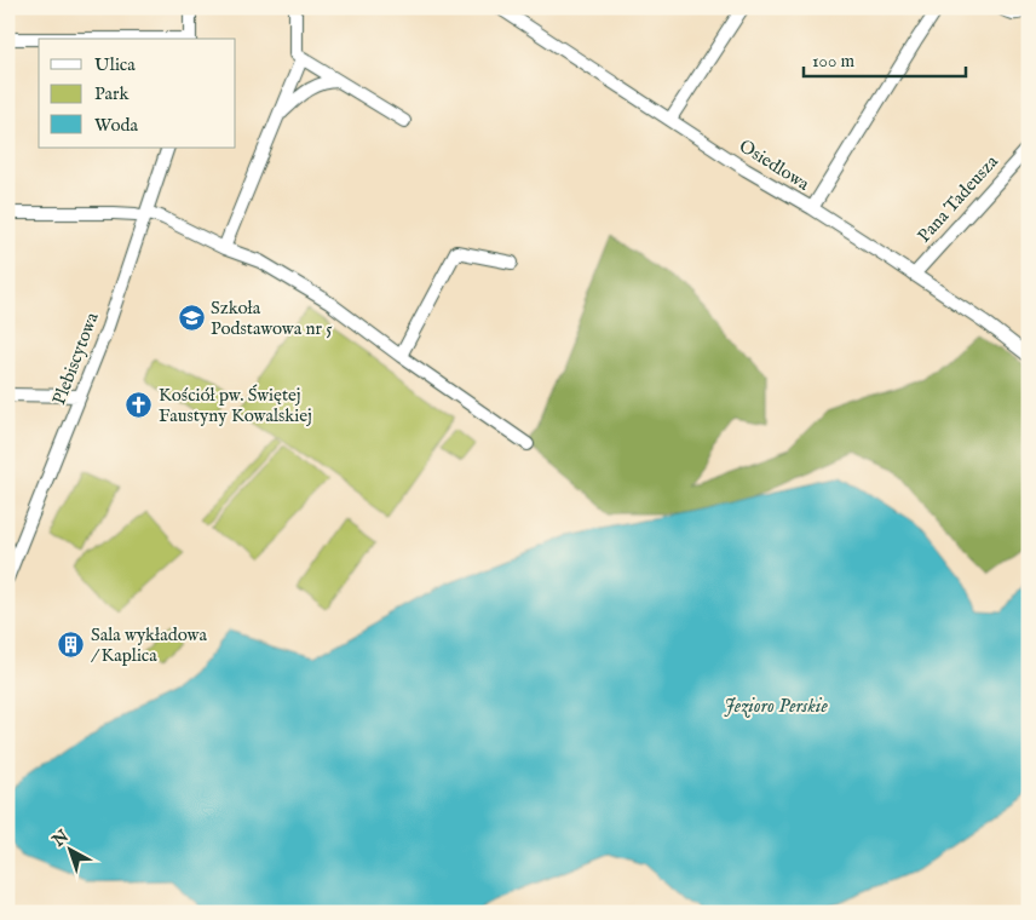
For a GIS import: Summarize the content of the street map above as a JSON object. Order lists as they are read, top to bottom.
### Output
{
  "streets": {
    "street": ["Osiedlowa", "Pana Tadeusza", "Plebiscytowa"]
  },
  "crossings": [
    ["Osiedlowa", "Pana Tadeusza"]
  ],
  "water": ["Jezioro Perskie"],
  "places": {
    "school or university": ["Szkoła Podstawowa nr 5"],
    "church": ["Kościół pw. Świętej Faustyny Kowalskiej"],
    "building": ["Sala wykładowa / Kaplica"]
  },
  "legend": ["Ulica", "Park", "Woda"],
  "scale_bar": "100 m",
  "north": "top left"
}
